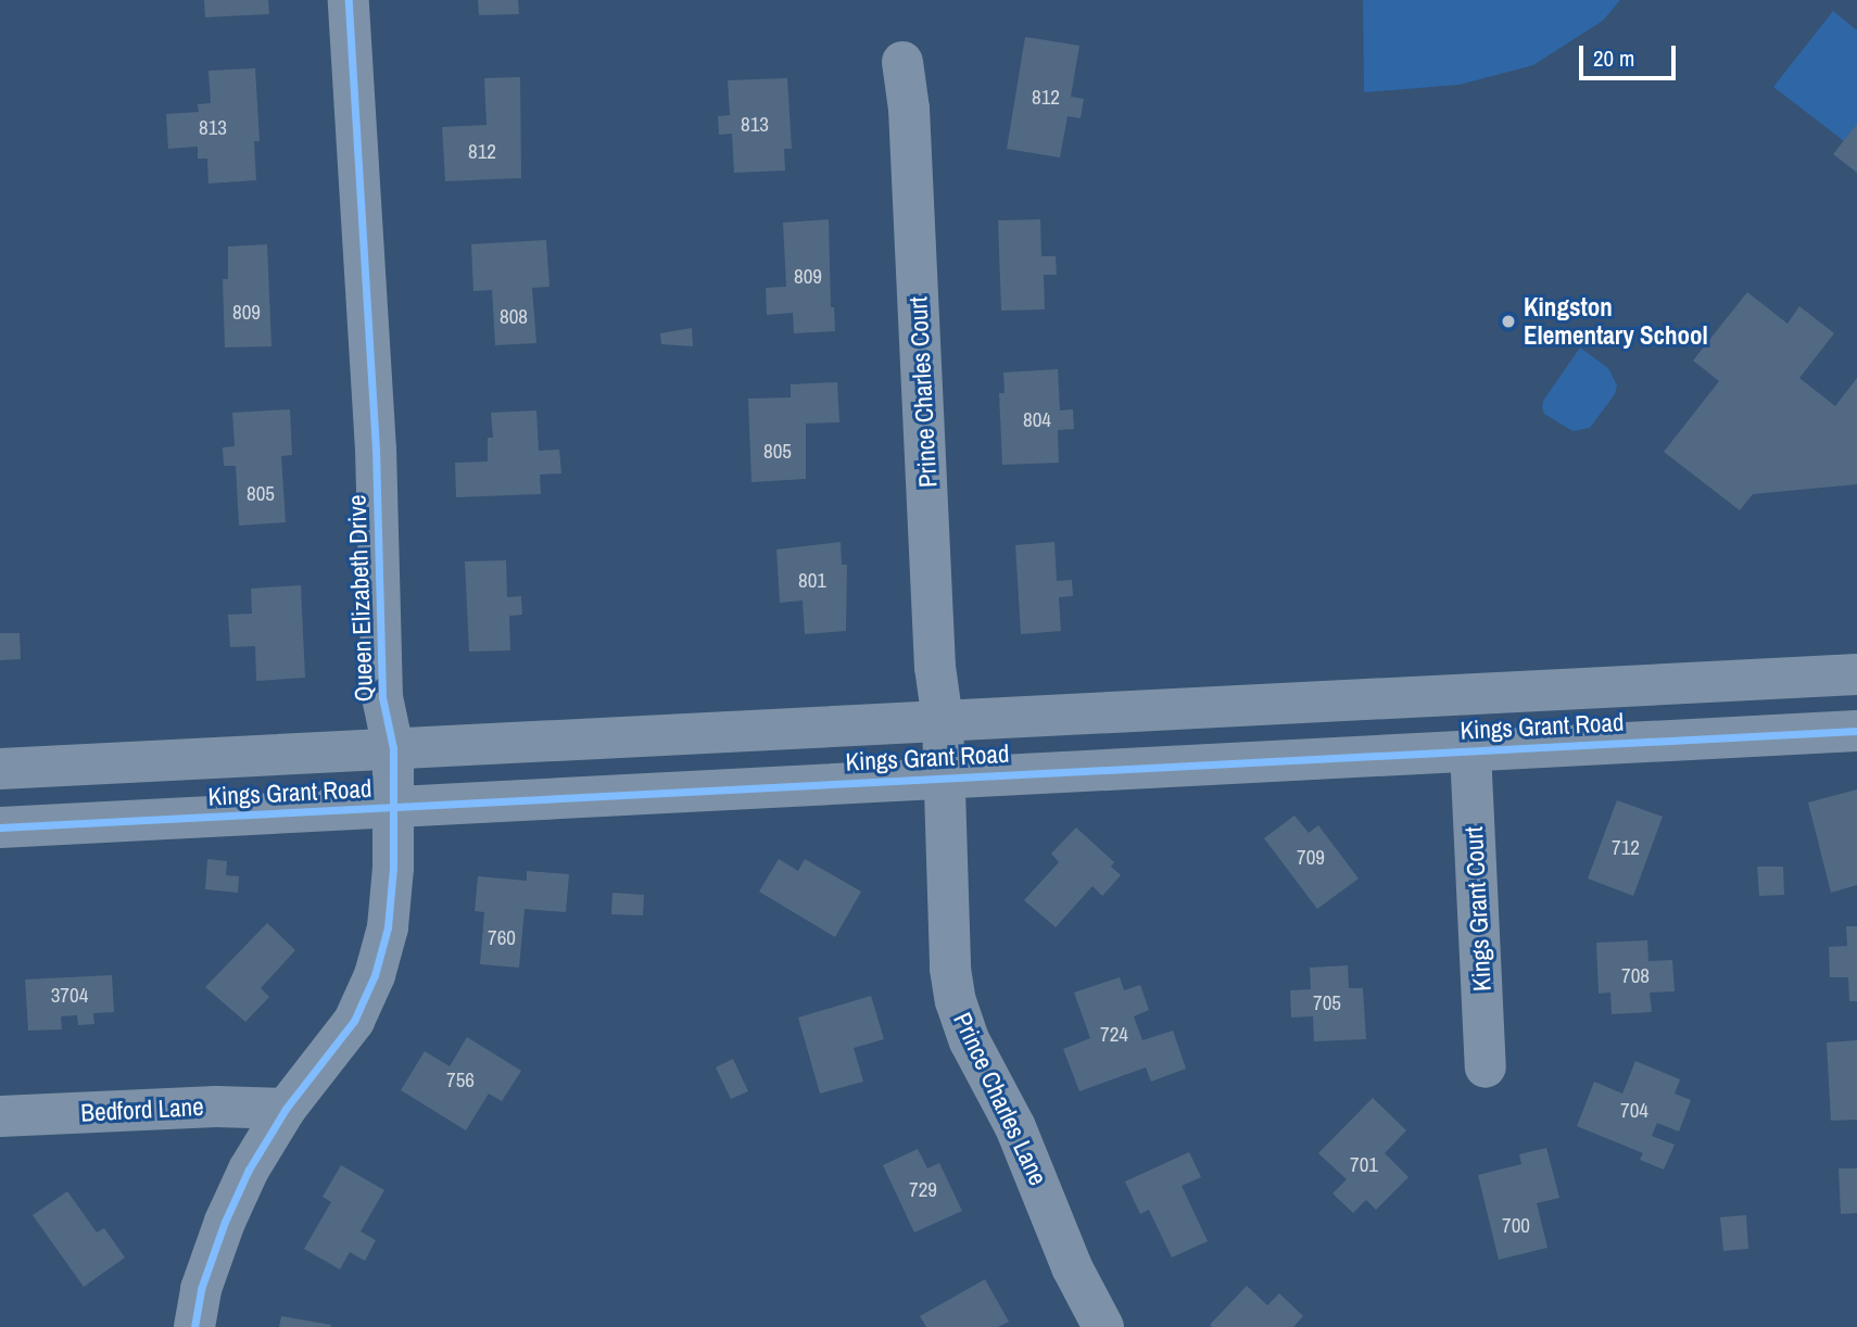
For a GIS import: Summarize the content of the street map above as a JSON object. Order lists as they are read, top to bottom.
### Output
{
  "streets": {
    "street": [
      "Prince Charles Court",
      "Queen Elizabeth Drive",
      "Kings Grant Road",
      "Kings Grant Court",
      "Prince Charles Lane",
      "Bedford Lane"
    ]
  },
  "crossings": [
    ["Prince Charles Court", "Kings Grant Road"],
    ["Prince Charles Court", "Prince Charles Lane"],
    ["Queen Elizabeth Drive", "Kings Grant Road"],
    ["Queen Elizabeth Drive", "Bedford Lane"],
    ["Kings Grant Road", "Kings Grant Court"],
    ["Kings Grant Road", "Prince Charles Lane"]
  ],
  "places": ["Kingston Elementary School"],
  "house_numbers": [
    "812",
    "813",
    "813",
    "812",
    "809",
    "809",
    "808",
    "804",
    "805",
    "805",
    "801",
    "712",
    "709",
    "760",
    "708",
    "3704",
    "705",
    "724",
    "756",
    "704",
    "701",
    "729",
    "700"
  ],
  "scale_bar": "20 m"
}
